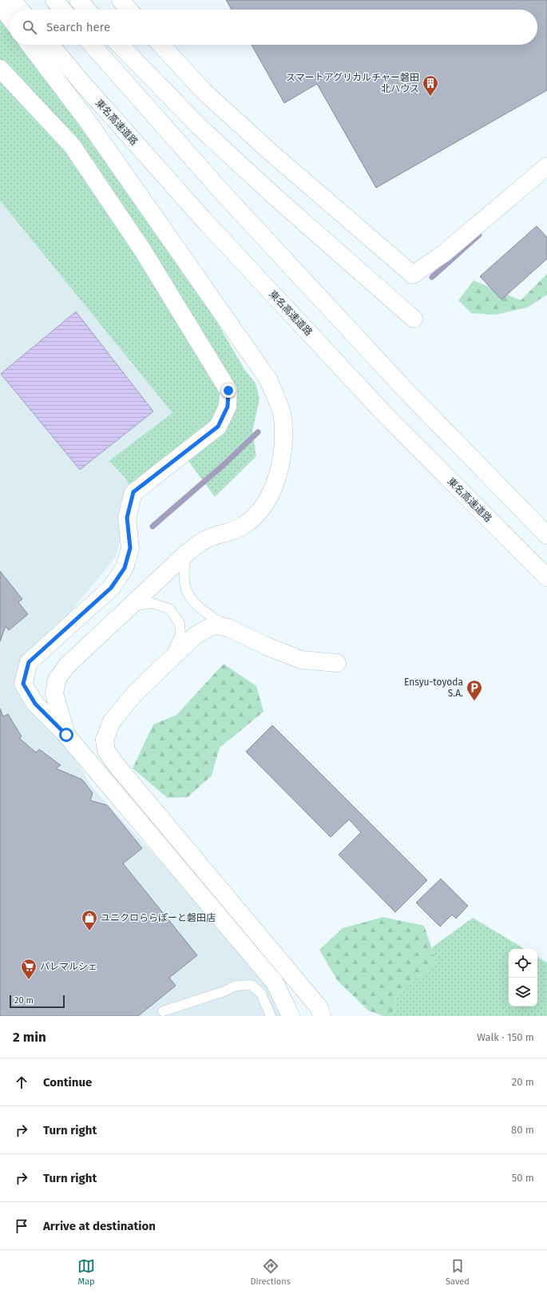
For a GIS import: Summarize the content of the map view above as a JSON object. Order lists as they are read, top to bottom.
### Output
{
  "streets": {
    "main road": ["東名高速道路"]
  },
  "places": {
    "building": ["スマートアグリカルチャー磐田 北ハウス"],
    "parking": ["Ensyu-toyoda S.A."],
    "shop": ["ユニクロららぽーと磐田店"],
    "supermarket": ["パレマルシェ"]
  },
  "scale_bar": "20 m",
  "page": {
    "search": "Search here",
    "scale": "20 m",
    "heading": ["2 min", "Walk · 150 m"],
    "list": [
      ["Continue", "20 m"],
      ["Turn right", "80 m"],
      ["Turn right", "50 m"],
      "Arrive at destination"
    ],
    "nav": ["Map", "Directions", "Saved"]
  }
}
